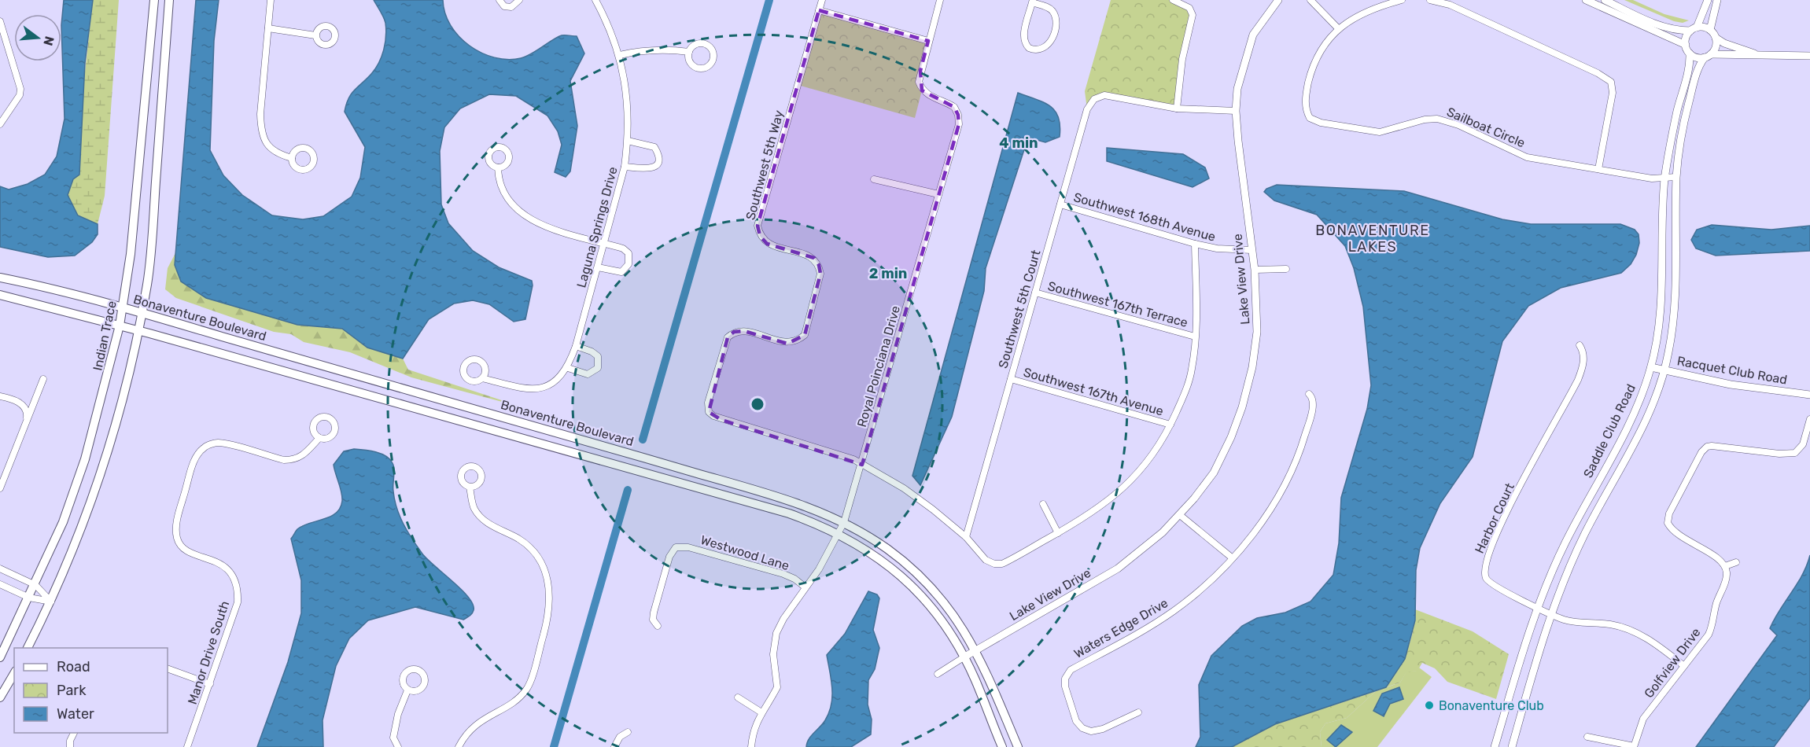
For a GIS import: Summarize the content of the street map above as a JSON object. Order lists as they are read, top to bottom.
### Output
{
  "streets": {
    "main road": ["Bonaventure Boulevard", "Indian Trace"],
    "street": [
      "Sailboat Circle",
      "Southwest 5th Way",
      "Southwest 168th Avenue",
      "Laguna Springs Drive",
      "Lake View Drive",
      "Southwest 167th Terrace",
      "Southwest 5th Court",
      "Royal Poinciana Drive",
      "Racquet Club Road",
      "Southwest 167th Avenue",
      "Saddle Club Road",
      "Harbor Court",
      "Westwood Lane",
      "Waters Edge Drive",
      "Manor Drive South",
      "Golfview Drive"
    ]
  },
  "crossings": [
    ["Sailboat Circle", "Saddle Club Road"],
    ["Southwest 5th Way", "Royal Poinciana Drive"],
    ["Southwest 168th Avenue", "Lake View Drive"],
    ["Southwest 168th Avenue", "Southwest 5th Court"],
    ["Lake View Drive", "Bonaventure Boulevard"],
    ["Southwest 167th Terrace", "Southwest 5th Court"],
    ["Southwest 5th Court", "Southwest 167th Avenue"],
    ["Bonaventure Boulevard", "Indian Trace"],
    ["Bonaventure Boulevard", "Royal Poinciana Drive"],
    ["Royal Poinciana Drive", "Westwood Lane"],
    ["Racquet Club Road", "Saddle Club Road"],
    ["Saddle Club Road", "Harbor Court"],
    ["Harbor Court", "Golfview Drive"]
  ],
  "districts": ["BONAVENTURE LAKES"],
  "places": ["Bonaventure Club"],
  "legend": ["Road", "Park", "Water"],
  "north": "right",
  "rings": ["4 min", "2 min"]
}
